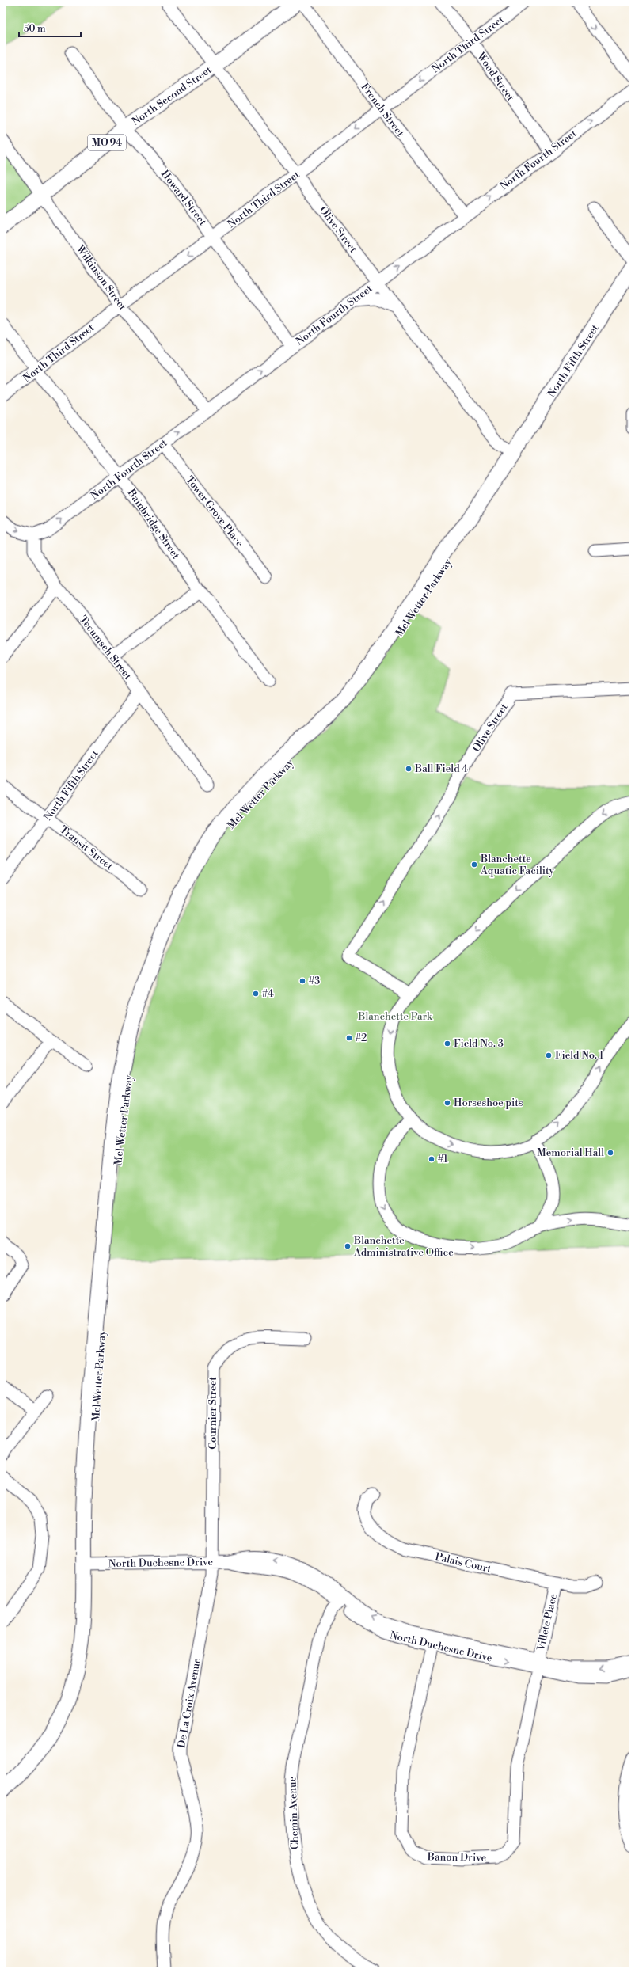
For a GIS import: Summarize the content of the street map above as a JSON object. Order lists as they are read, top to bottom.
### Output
{
  "streets": {
    "main road": [
      "North Second Street",
      "MO 94",
      "North Fifth Street",
      "Mel Wetter Parkway"
    ],
    "street": [
      "North Third Street",
      "Wood Street",
      "French Street",
      "North Fourth Street",
      "Howard Street",
      "Olive Street",
      "Wilkinson Street",
      "Tower Grove Place",
      "Bainbridge Street",
      "Tecumseh Street",
      "Transit Street",
      "Cournier Street",
      "North Duchesne Drive",
      "Palais Court",
      "Villete Place",
      "De La Croix Avenue",
      "Chemin Avenue",
      "Banon Drive"
    ]
  },
  "crossings": [
    ["North Third Street", "Wood Street"],
    ["North Third Street", "French Street"],
    ["North Third Street", "Howard Street"],
    ["North Third Street", "Olive Street"],
    ["North Third Street", "Wilkinson Street"],
    ["North Third Street", "Bainbridge Street"],
    ["Wood Street", "North Fourth Street"],
    ["North Second Street", "Howard Street"],
    ["North Second Street", "Olive Street"],
    ["North Second Street", "Wilkinson Street"],
    ["French Street", "North Fourth Street"],
    ["North Fourth Street", "Howard Street"],
    ["North Fourth Street", "Olive Street"],
    ["North Fourth Street", "Wilkinson Street"],
    ["North Fourth Street", "Tower Grove Place"],
    ["North Fourth Street", "Bainbridge Street"],
    ["North Fourth Street", "Tecumseh Street"],
    ["Olive Street", "North Fifth Street"],
    ["Olive Street", "Mel Wetter Parkway"],
    ["North Fifth Street", "Mel Wetter Parkway"],
    ["North Fifth Street", "Tecumseh Street"],
    ["North Fifth Street", "Transit Street"],
    ["Mel Wetter Parkway", "North Duchesne Drive"],
    ["Cournier Street", "North Duchesne Drive"],
    ["Cournier Street", "De La Croix Avenue"],
    ["North Duchesne Drive", "Villete Place"],
    ["North Duchesne Drive", "De La Croix Avenue"],
    ["North Duchesne Drive", "Chemin Avenue"],
    ["North Duchesne Drive", "Banon Drive"],
    ["Palais Court", "Villete Place"],
    ["Villete Place", "Banon Drive"]
  ],
  "one_way": ["North Third Street", "North Fourth Street"],
  "parks": ["Blanchette Park"],
  "places": [
    "Ball Field 4",
    "Blanchette Aquatic Facility",
    "#3",
    "#4",
    "#2",
    "Field No. 3",
    "Field No. 1",
    "Horseshoe pits",
    "Memorial Hall",
    "#1",
    "Blanchette Administrative Office"
  ],
  "scale_bar": "50 m"
}
